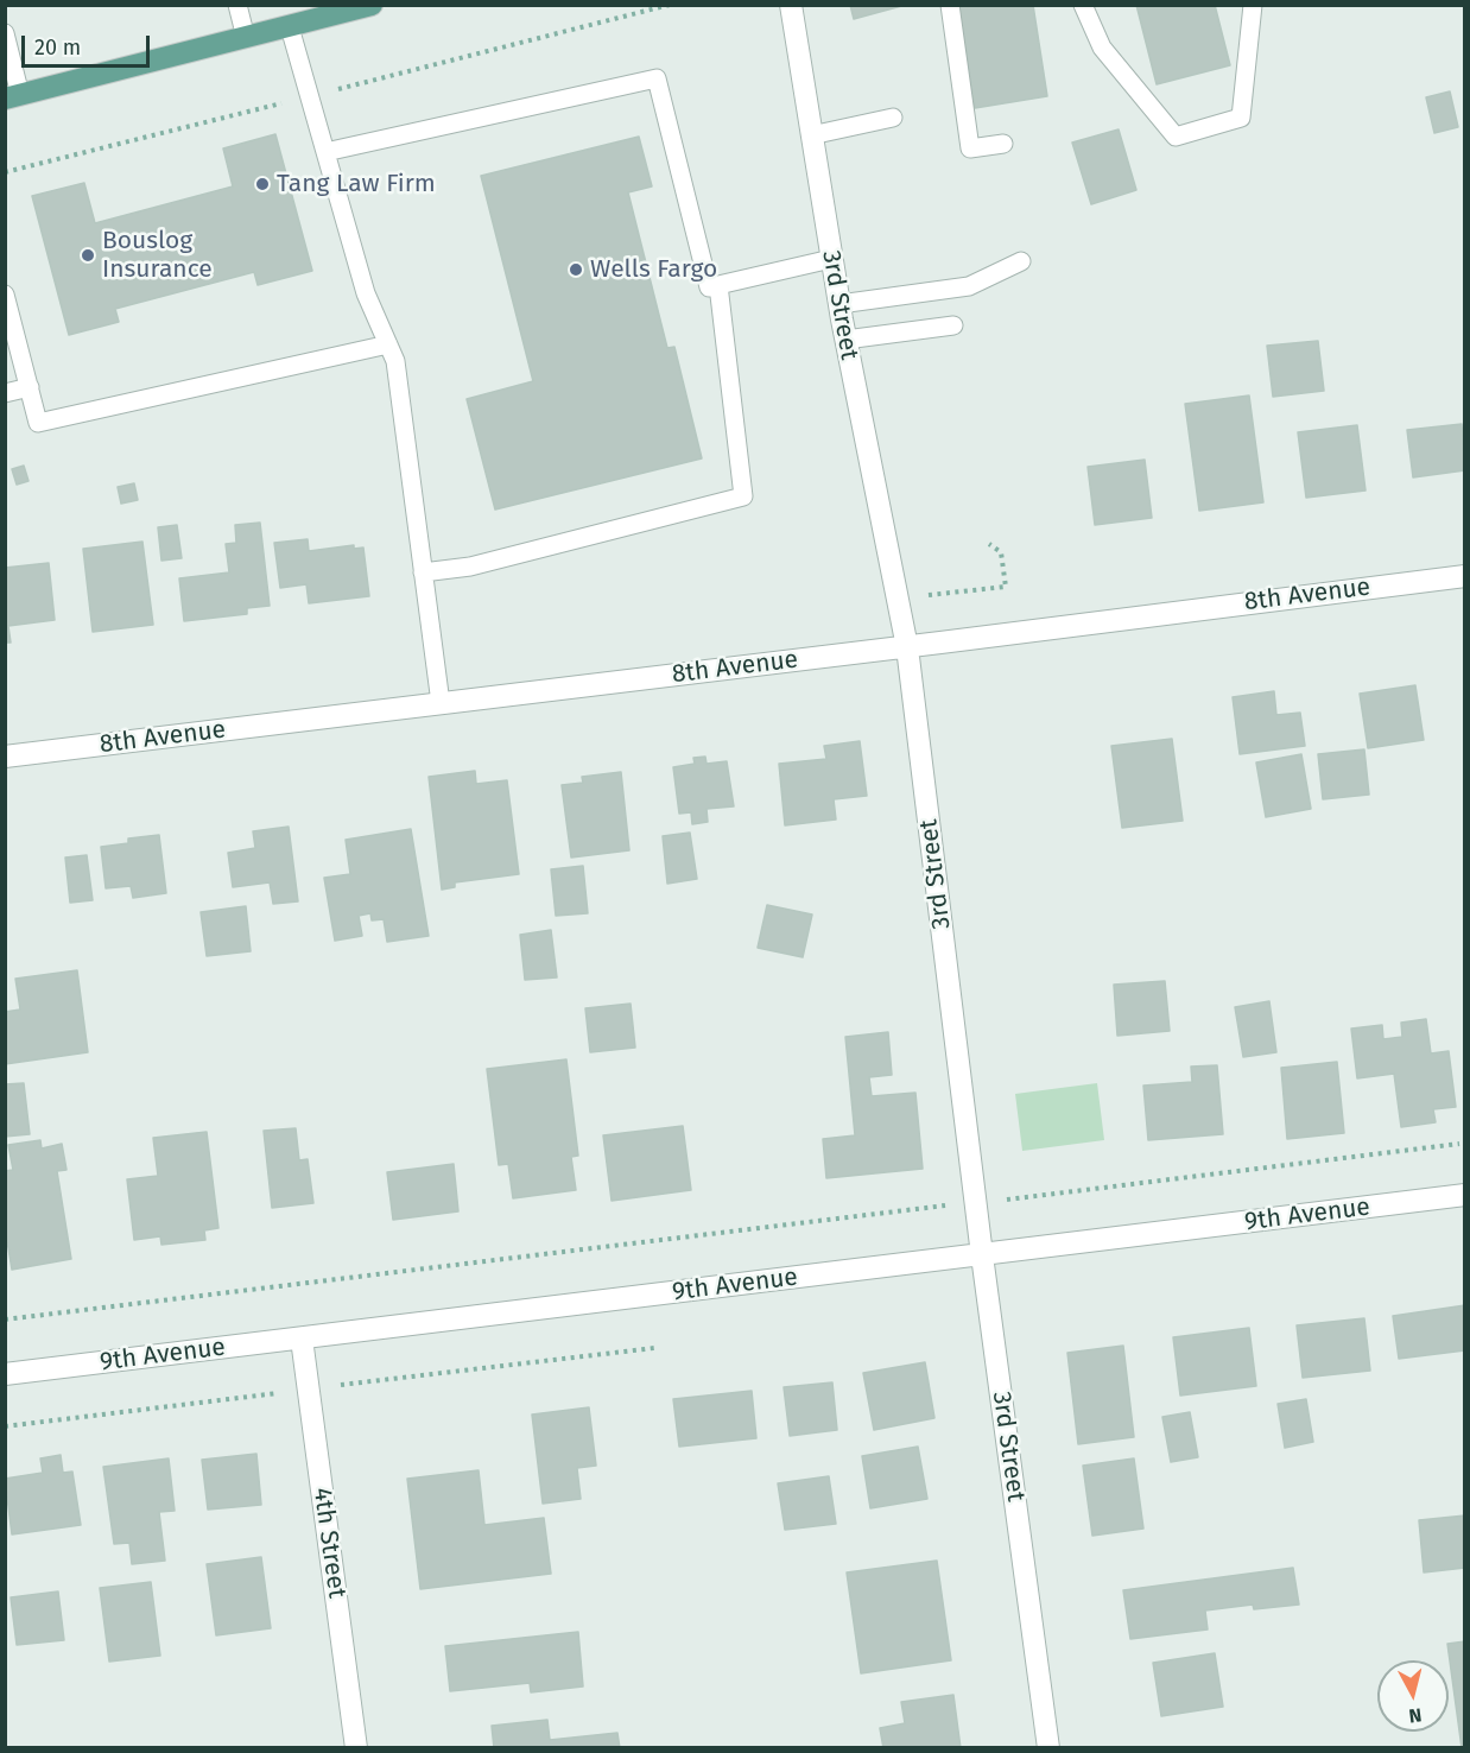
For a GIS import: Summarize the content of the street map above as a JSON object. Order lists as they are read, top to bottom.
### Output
{
  "streets": {
    "street": [
      "3rd Street",
      "8th Avenue",
      "9th Avenue",
      "4th Street"
    ]
  },
  "crossings": [
    ["3rd Street", "8th Avenue"],
    ["3rd Street", "9th Avenue"],
    ["9th Avenue", "4th Street"]
  ],
  "places": ["Tang Law Firm", "Bouslog Insurance", "Wells Fargo"],
  "scale_bar": "20 m",
  "north": "bottom"
}
